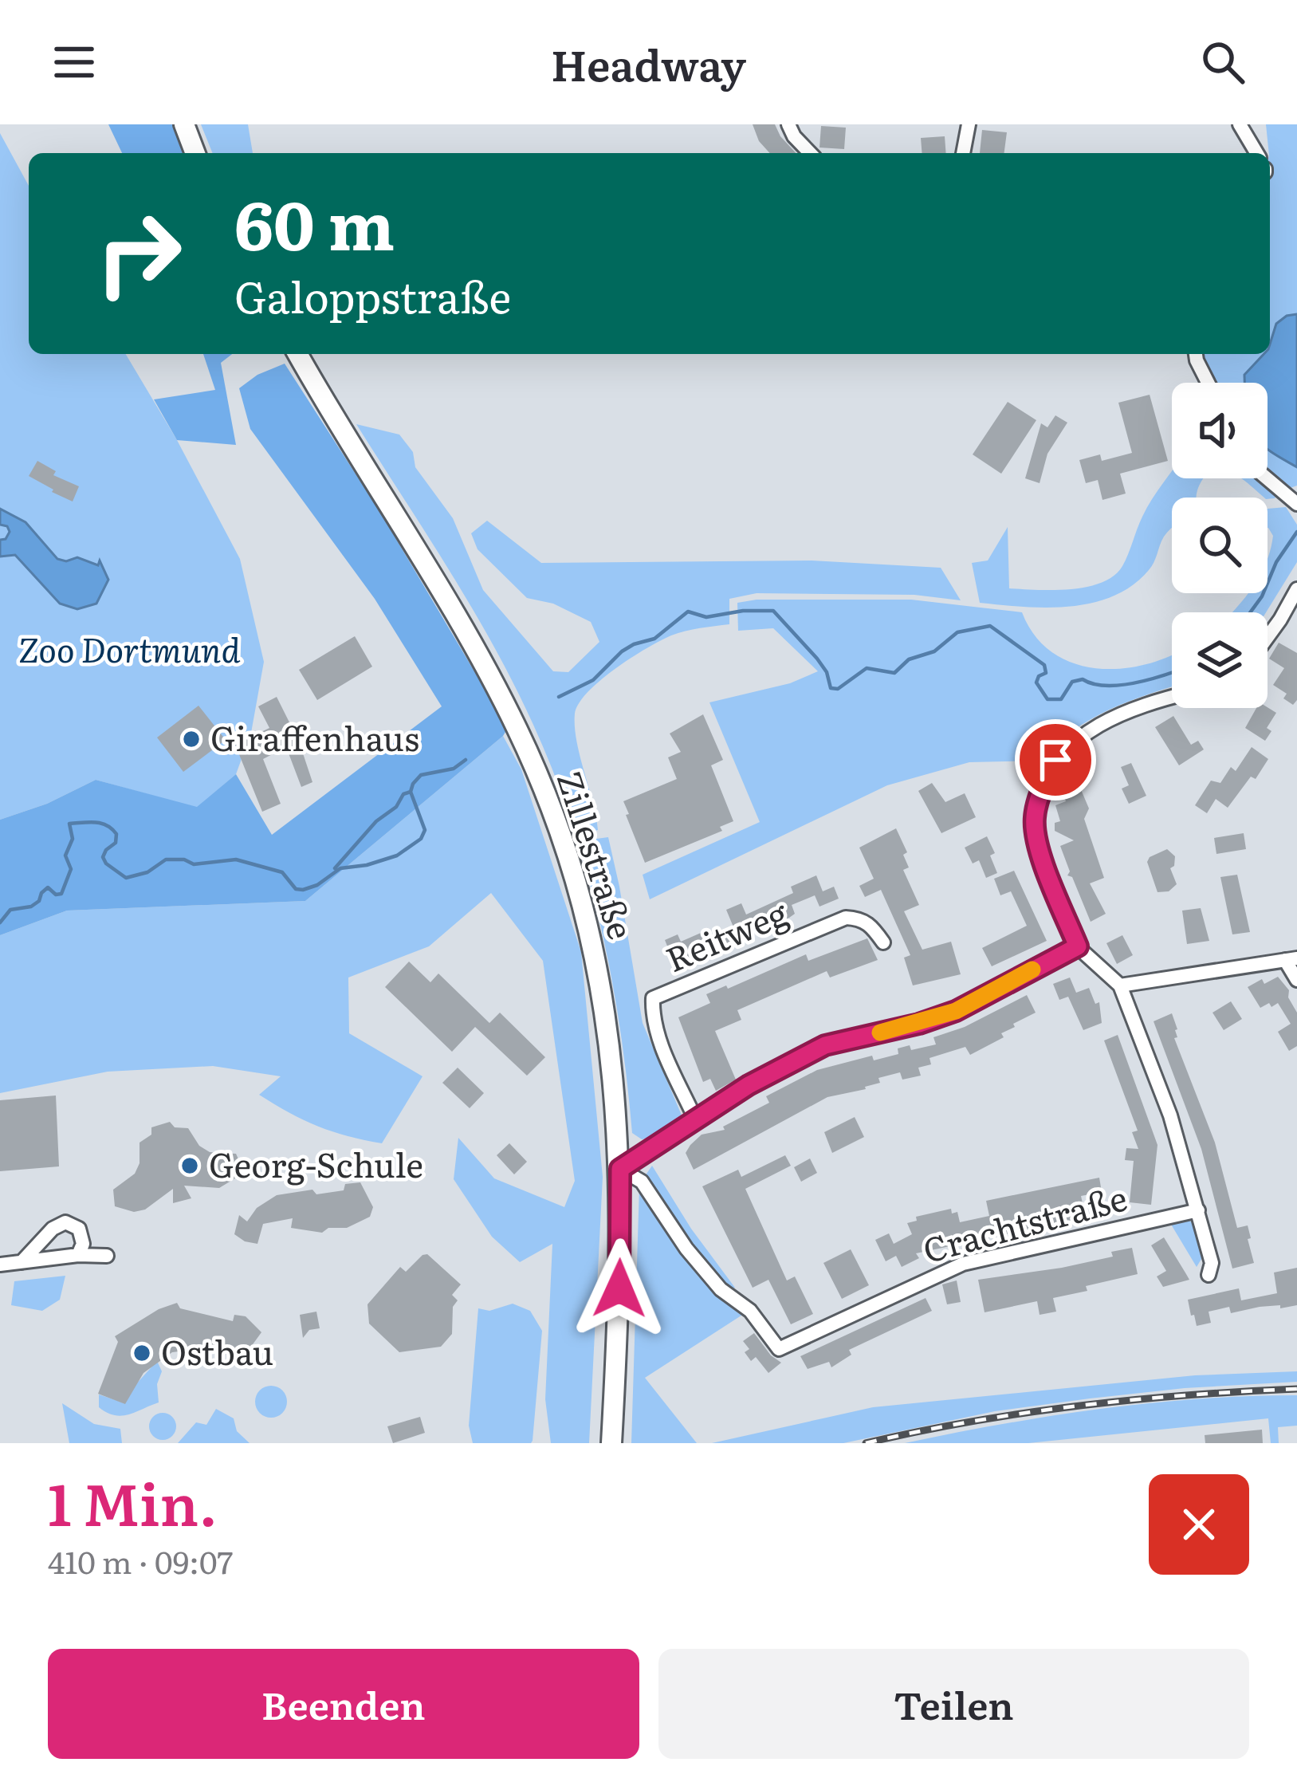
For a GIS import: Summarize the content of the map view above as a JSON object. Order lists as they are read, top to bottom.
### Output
{
  "streets": {
    "main road": ["Zillestraße"],
    "street": ["Reitweg", "Crachtstraße"]
  },
  "crossings": [
    ["Zillestraße", "Crachtstraße"]
  ],
  "parks": ["Zoo Dortmund"],
  "places": ["Giraffenhaus", "Georg-Schule", "Ostbau"],
  "page": {
    "header": "Headway",
    "turn": ["60 m", "Galoppstraße"],
    "heading": ["1 Min.", "410 m · 09:07"],
    "buttons": ["Beenden", "Teilen"]
  }
}
